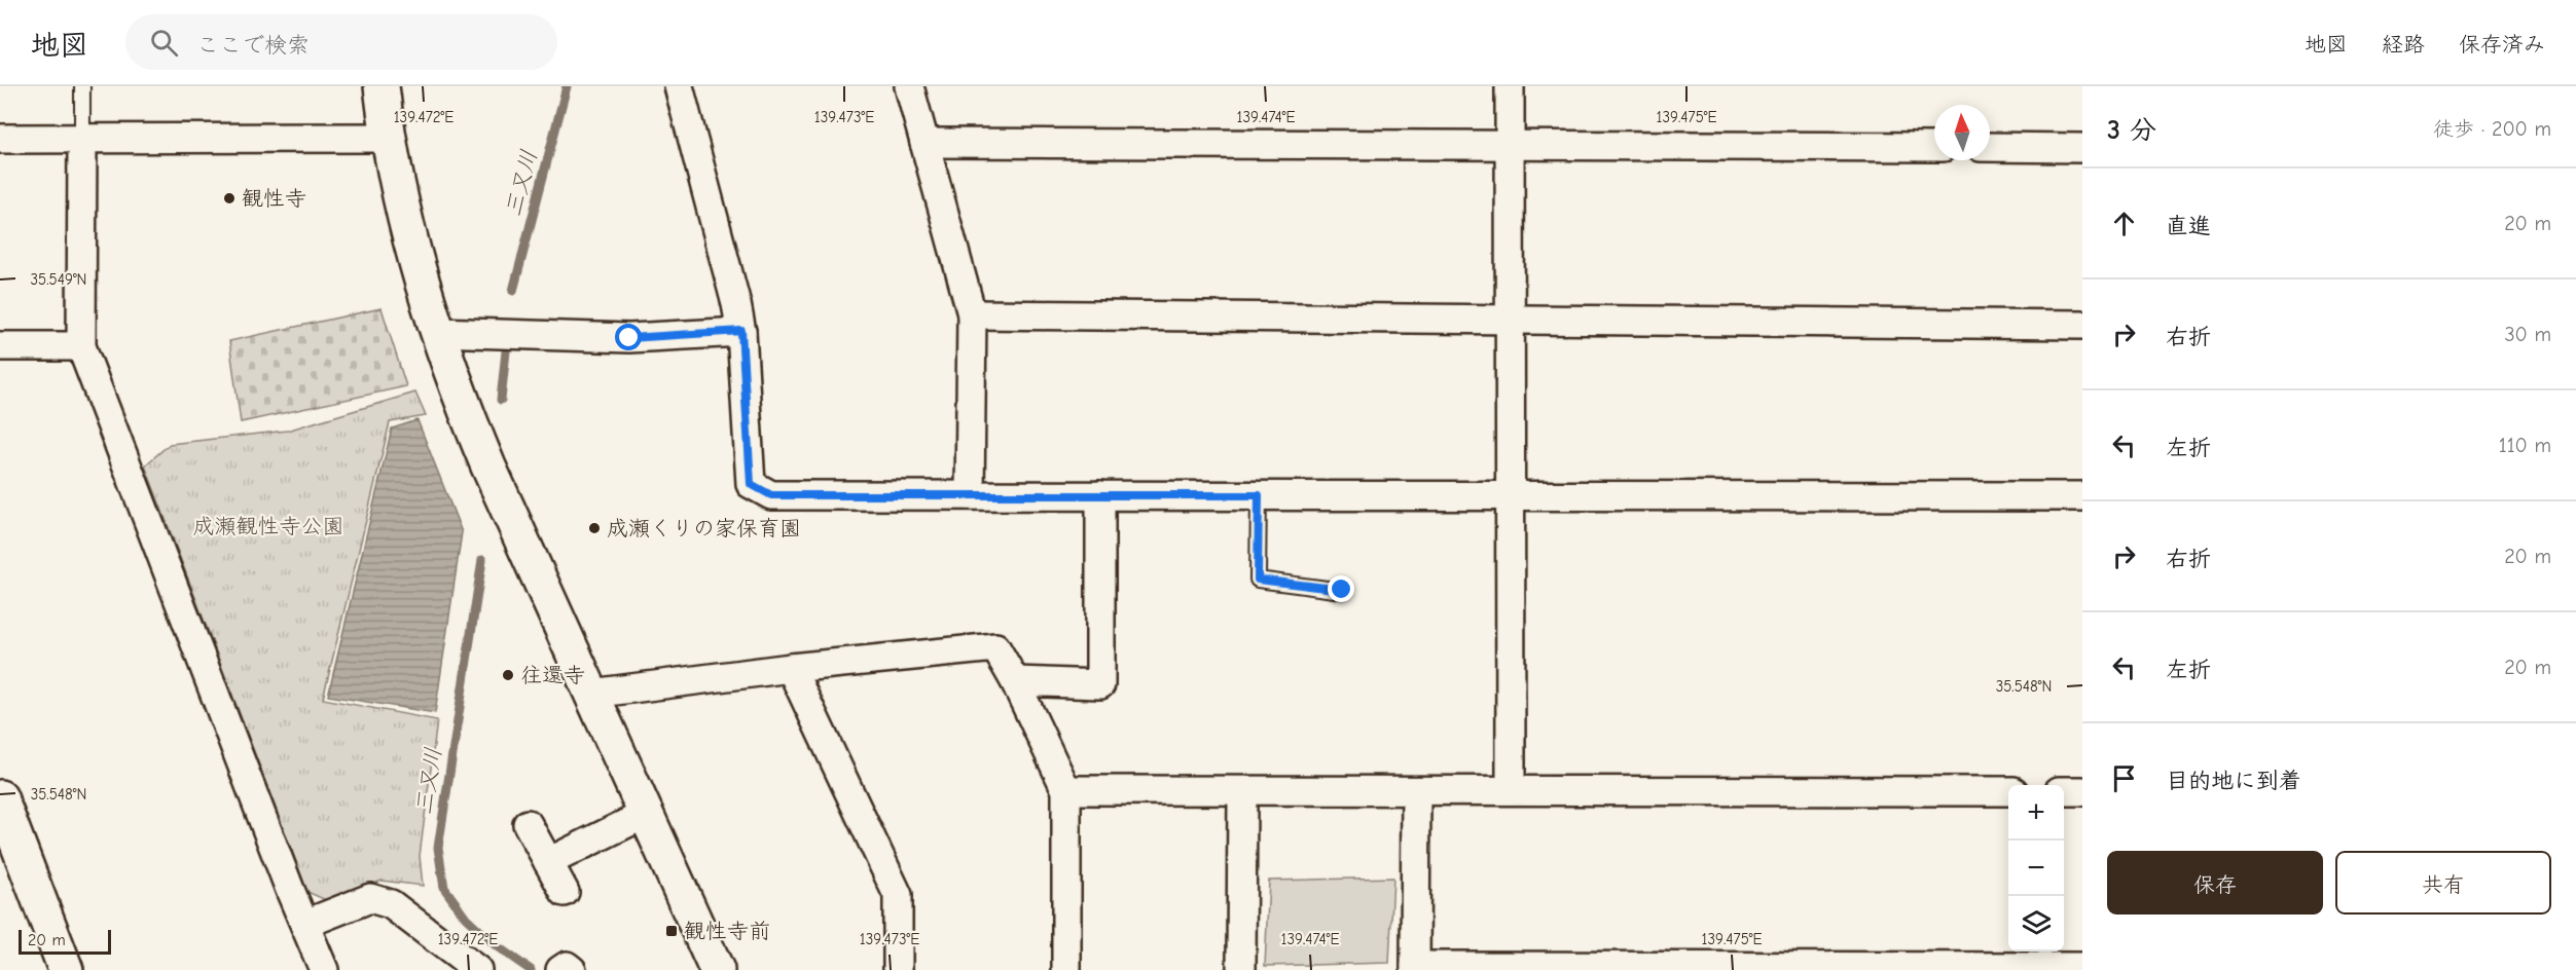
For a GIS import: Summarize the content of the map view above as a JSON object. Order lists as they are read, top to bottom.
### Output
{
  "water": ["三又川"],
  "parks": ["成瀬観性寺公園"],
  "places": {
    "other": ["観性寺", "成瀬くりの家保育園", "往還寺"],
    "transit": ["観性寺前"]
  },
  "scale_bar": "20 m",
  "north": "top",
  "page": {
    "header": "地図",
    "search": "ここで検索",
    "nav": ["地図", "経路", "保存済み"],
    "heading": ["3 分", "徒歩 · 200 m"],
    "list": [
      ["直進", "20 m"],
      ["右折", "30 m"],
      ["左折", "110 m"],
      ["右折", "20 m"],
      ["左折", "20 m"],
      "目的地に到着"
    ],
    "map_buttons": ["+", "−"],
    "buttons": ["保存", "共有"],
    "scale": "20 m"
  },
  "coordinates": [
    "139.472°E",
    "139.473°E",
    "139.474°E",
    "139.475°E",
    "35.549°N",
    "35.548°N"
  ]
}
